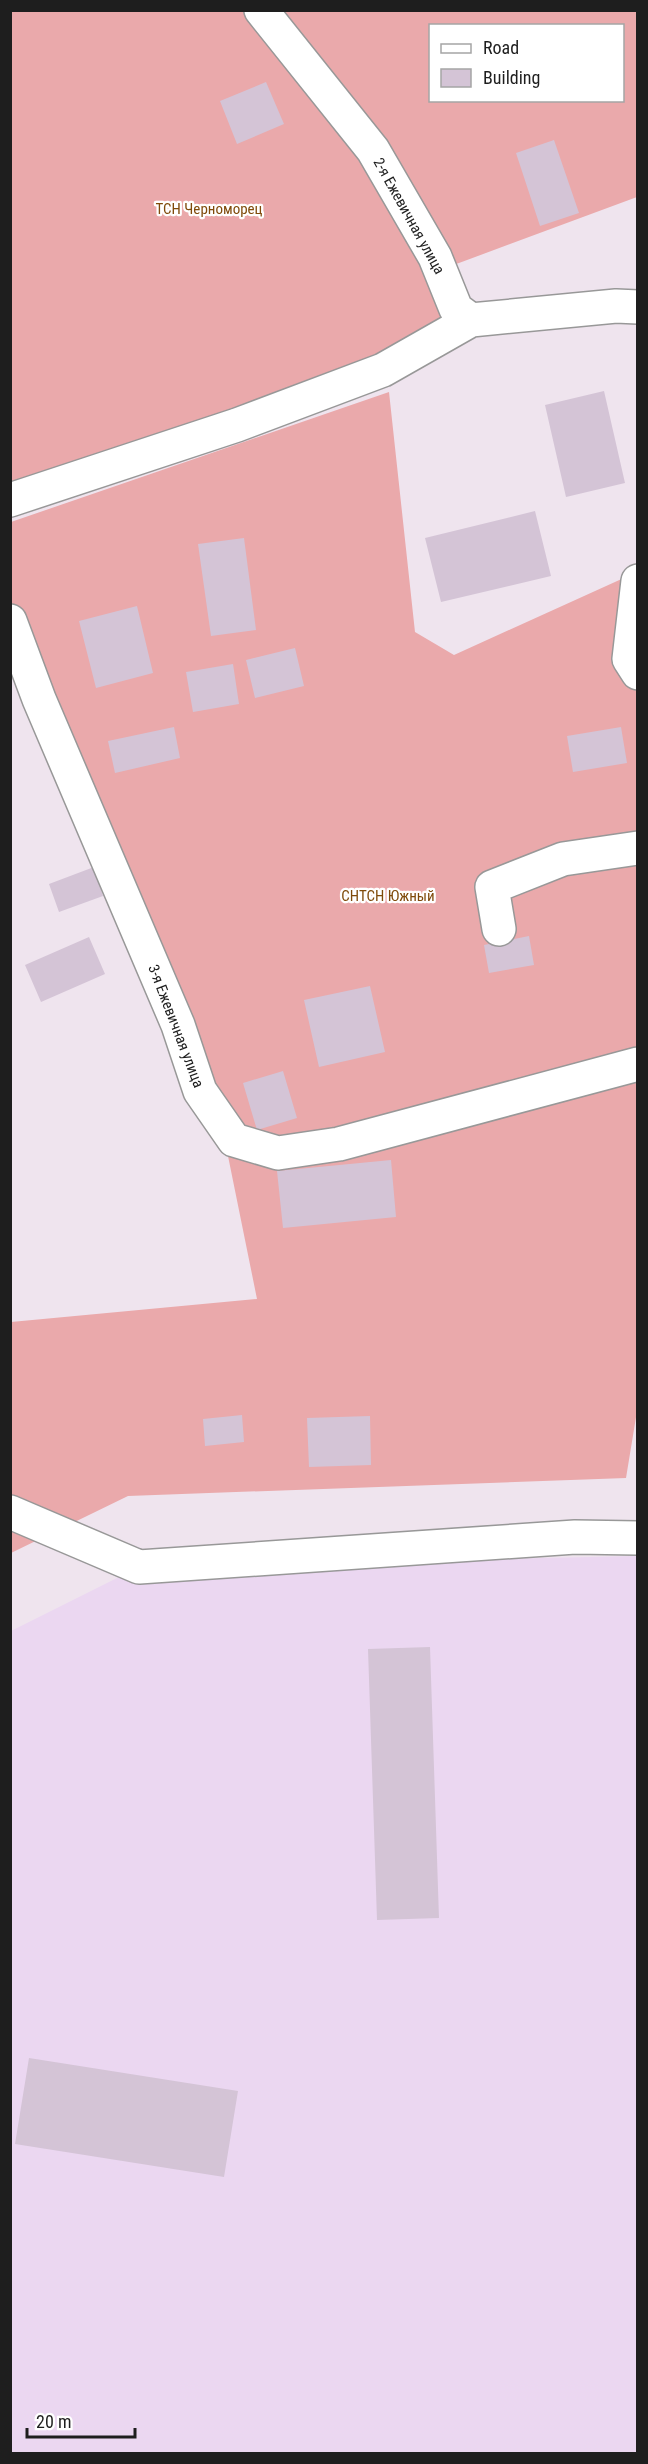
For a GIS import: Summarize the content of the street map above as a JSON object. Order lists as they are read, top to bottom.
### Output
{
  "streets": {
    "lane": ["2-я Ежевичная улица", "3-я Ежевичная улица"]
  },
  "parks": ["ТСН Черноморец", "СНТСН Южный"],
  "legend": ["Road", "Building"],
  "scale_bar": "20 m"
}
